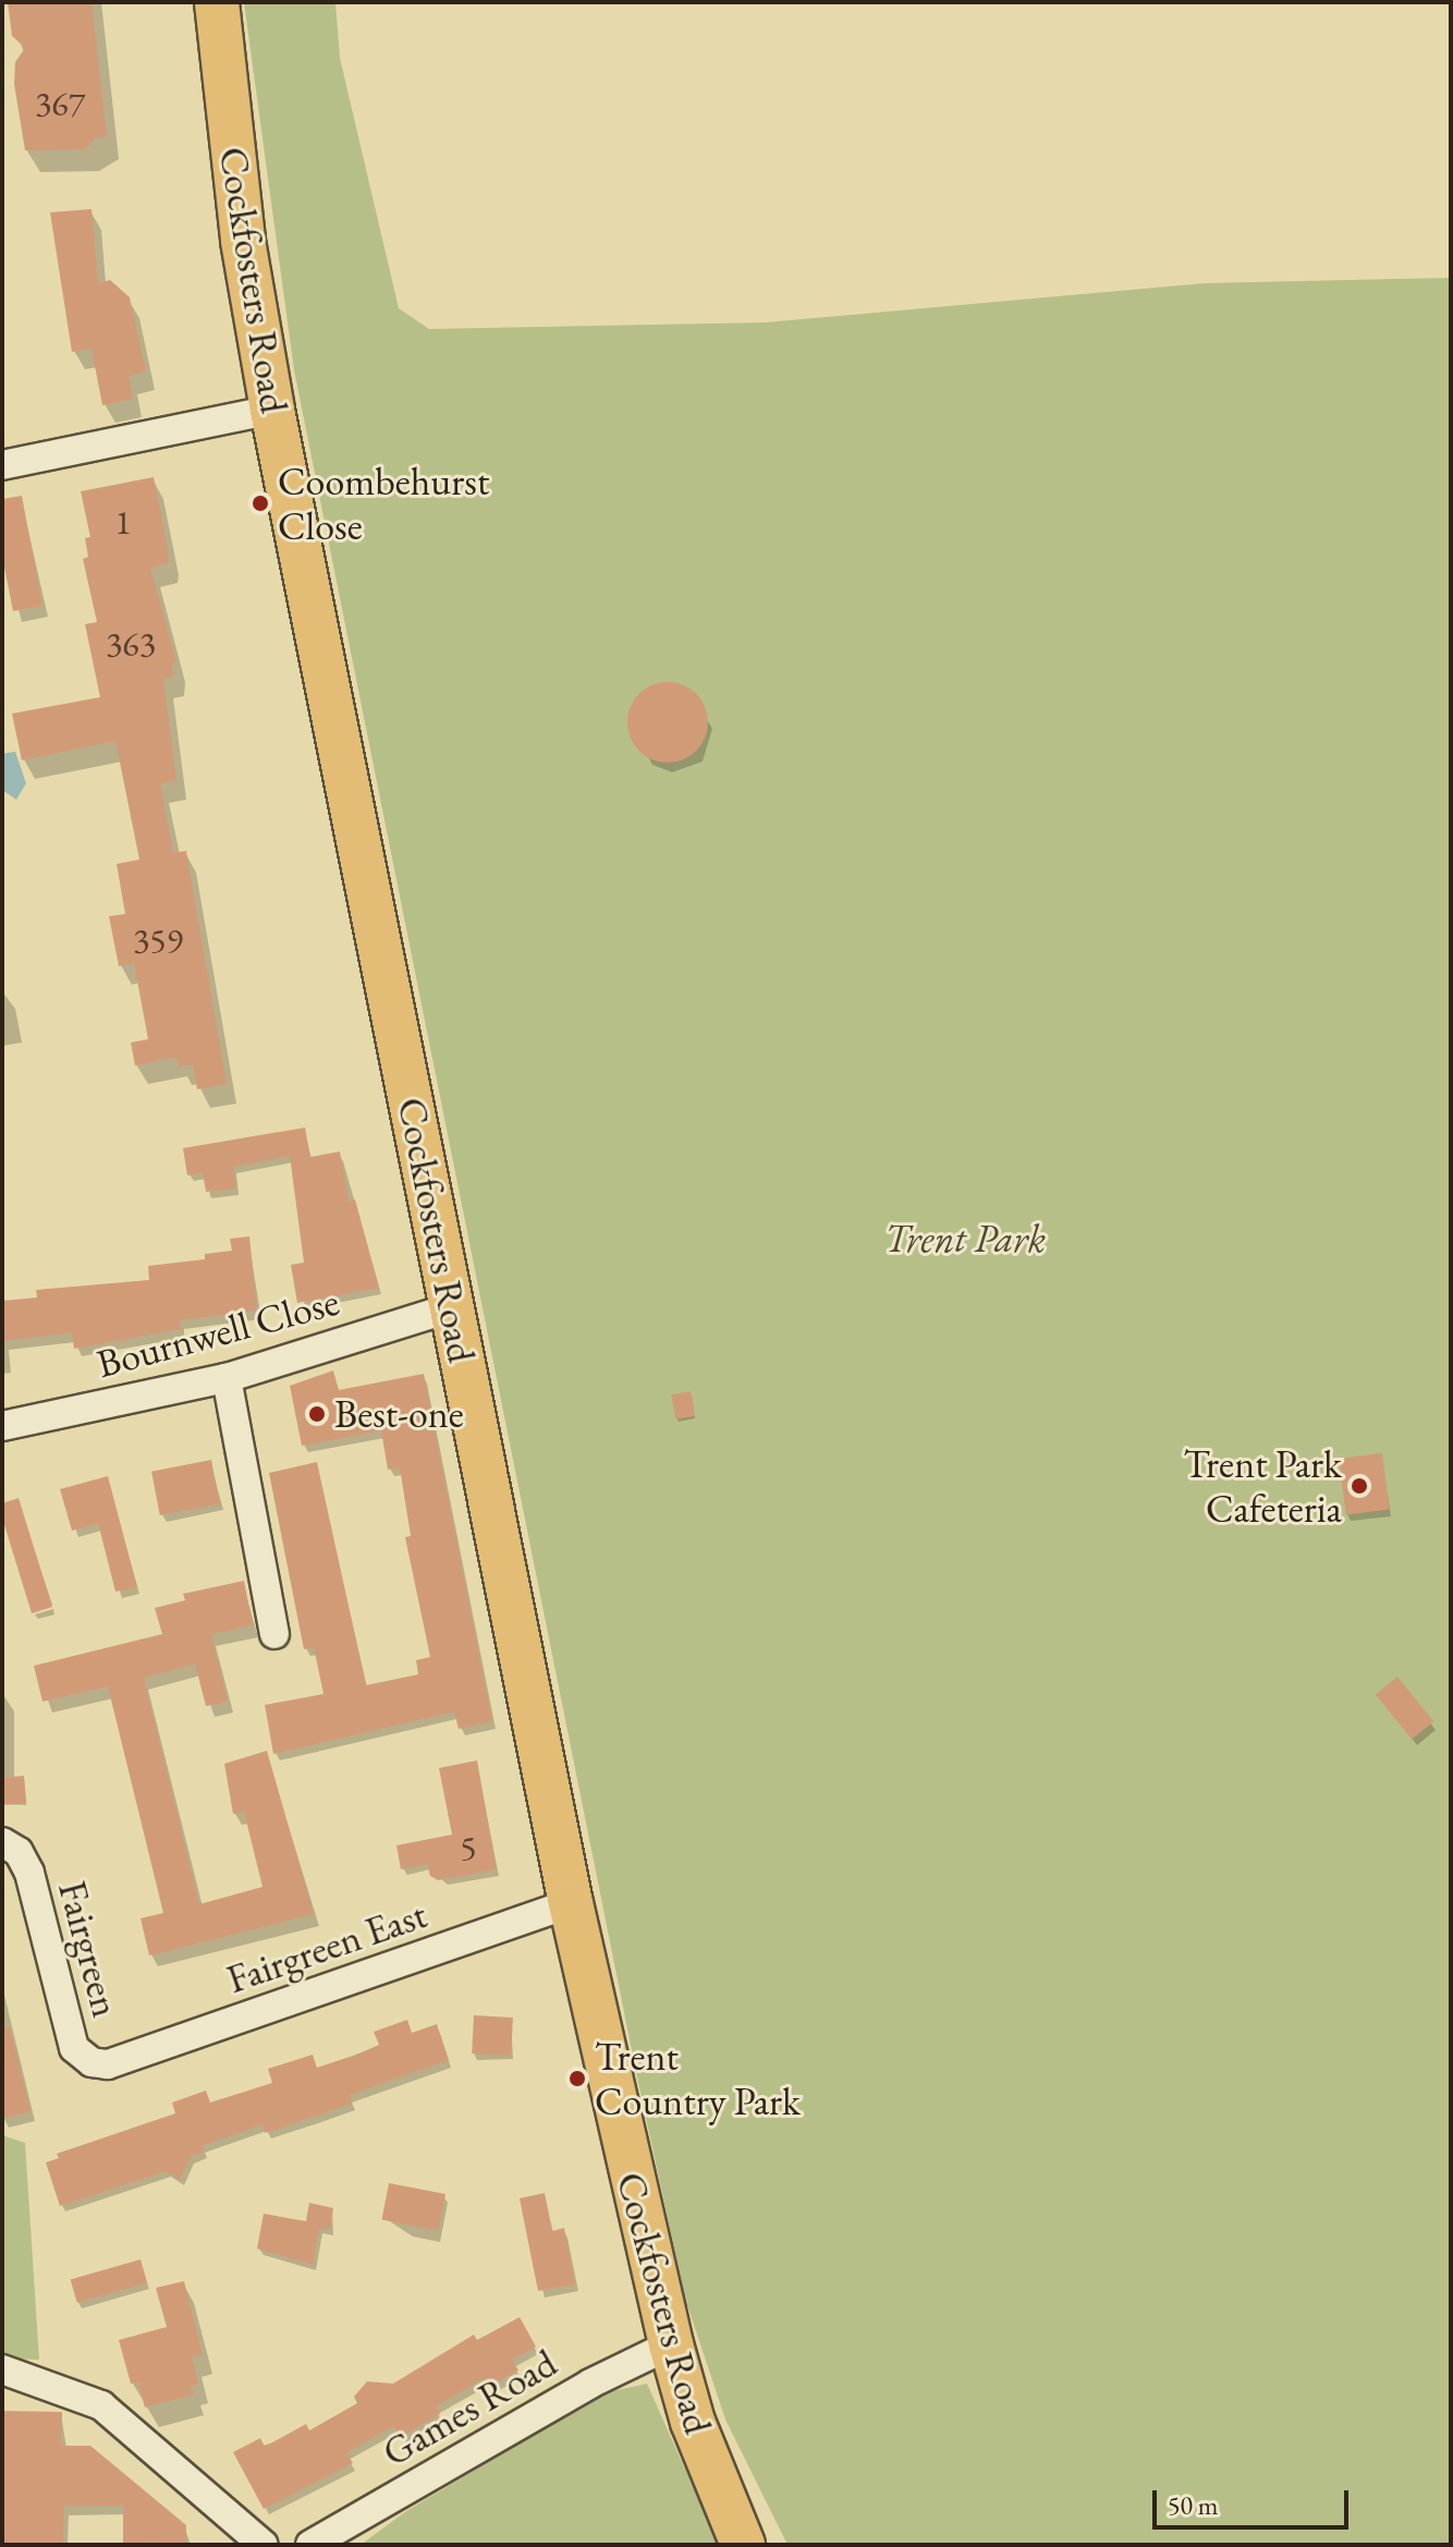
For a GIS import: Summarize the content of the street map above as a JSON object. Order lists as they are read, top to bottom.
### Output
{
  "streets": {
    "main road": ["Cockfosters Road"],
    "street": [
      "Bournwell Close",
      "Fairgreen East",
      "Fairgreen",
      "Games Road"
    ]
  },
  "crossings": [
    ["Cockfosters Road", "Bournwell Close"],
    ["Cockfosters Road", "Fairgreen East"],
    ["Cockfosters Road", "Games Road"],
    ["Fairgreen East", "Fairgreen"]
  ],
  "parks": ["Trent Park"],
  "places": [
    "Coombehurst Close",
    "Best-one",
    "Trent Park Cafeteria",
    "Trent Country Park"
  ],
  "house_numbers": [
    "367",
    "1",
    "363",
    "359",
    "5"
  ],
  "scale_bar": "50 m"
}
